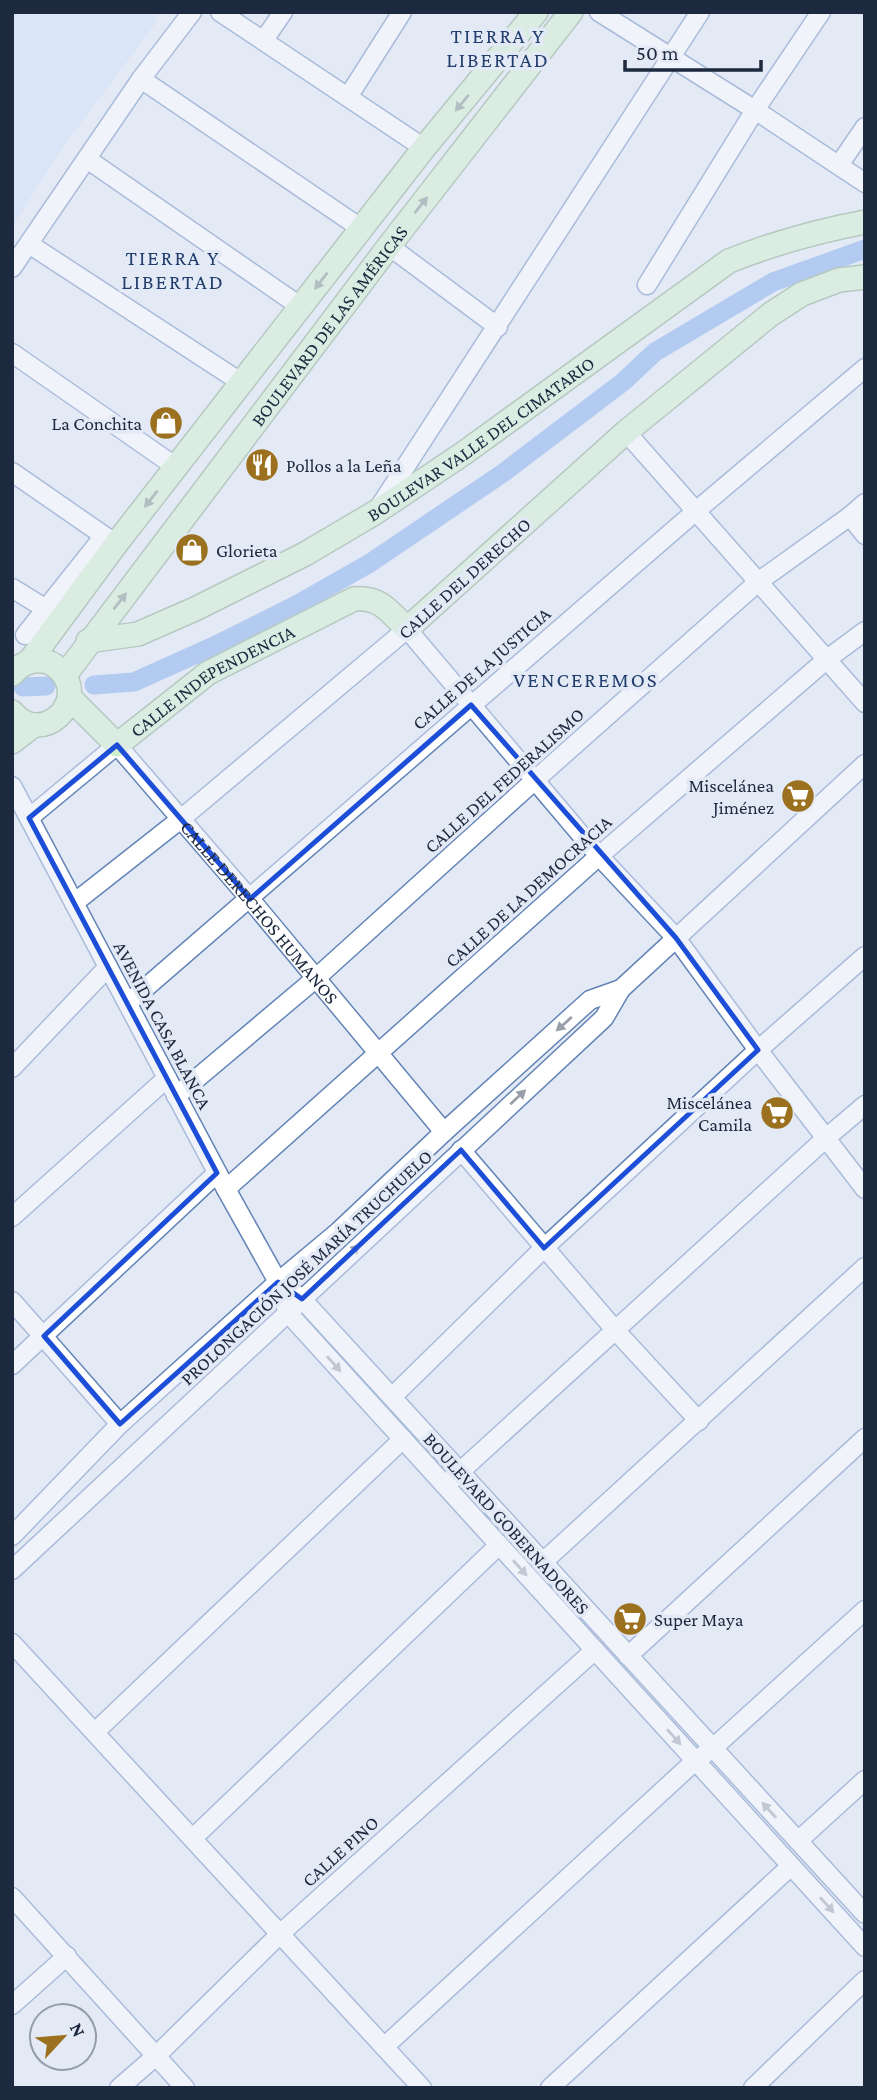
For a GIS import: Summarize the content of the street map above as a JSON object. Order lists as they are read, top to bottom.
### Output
{
  "streets": {
    "main road": [
      "BOULEVARD DE LAS AMÉRICAS",
      "BOULEVAR VALLE DEL CIMATARIO",
      "CALLE DEL DERECHO",
      "CALLE INDEPENDENCIA",
      "CALLE DERECHOS HUMANOS"
    ],
    "street": [
      "CALLE DE LA JUSTICIA",
      "CALLE DEL FEDERALISMO",
      "CALLE DE LA DEMOCRACIA",
      "AVENIDA CASA BLANCA",
      "PROLONGACIÓN JOSÉ MARÍA TRUCHUELO",
      "BOULEVARD GOBERNADORES",
      "CALLE PINO"
    ]
  },
  "crossings": [
    ["BOULEVARD DE LAS AMÉRICAS", "BOULEVAR VALLE DEL CIMATARIO"],
    ["CALLE DEL DERECHO", "CALLE INDEPENDENCIA"],
    ["CALLE DEL DERECHO", "CALLE DERECHOS HUMANOS"],
    ["CALLE DEL DERECHO", "AVENIDA CASA BLANCA"],
    ["CALLE DE LA JUSTICIA", "CALLE DERECHOS HUMANOS"],
    ["CALLE DE LA JUSTICIA", "AVENIDA CASA BLANCA"],
    ["CALLE INDEPENDENCIA", "CALLE DERECHOS HUMANOS"],
    ["CALLE INDEPENDENCIA", "AVENIDA CASA BLANCA"],
    ["CALLE DEL FEDERALISMO", "CALLE DERECHOS HUMANOS"],
    ["CALLE DEL FEDERALISMO", "AVENIDA CASA BLANCA"],
    ["CALLE DE LA DEMOCRACIA", "CALLE DERECHOS HUMANOS"],
    ["CALLE DE LA DEMOCRACIA", "AVENIDA CASA BLANCA"],
    ["CALLE DERECHOS HUMANOS", "PROLONGACIÓN JOSÉ MARÍA TRUCHUELO"],
    ["AVENIDA CASA BLANCA", "PROLONGACIÓN JOSÉ MARÍA TRUCHUELO"],
    ["AVENIDA CASA BLANCA", "BOULEVARD GOBERNADORES"],
    ["PROLONGACIÓN JOSÉ MARÍA TRUCHUELO", "BOULEVARD GOBERNADORES"],
    ["BOULEVARD GOBERNADORES", "CALLE PINO"]
  ],
  "districts": ["TIERRA Y LIBERTAD", "TIERRA Y LIBERTAD", "VENCEREMOS"],
  "places": {
    "shop": ["La Conchita", "Glorieta"],
    "restaurant": ["Pollos a la Leña"],
    "supermarket": ["Miscelánea Jiménez", "Miscelánea Camila", "Super Maya"]
  },
  "scale_bar": "50 m",
  "north": "top right"
}
